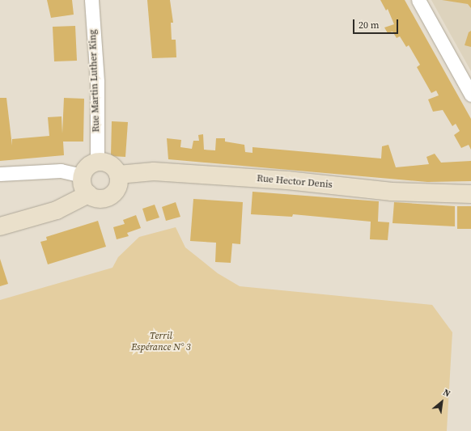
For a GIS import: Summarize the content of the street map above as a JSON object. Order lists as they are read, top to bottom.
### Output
{
  "streets": {
    "street": ["Rue Martin Luther King", "Rue Hector Denis"]
  },
  "crossings": [
    ["Rue Martin Luther King", "Rue Hector Denis"]
  ],
  "parks": ["Terril Espérance N° 3"],
  "scale_bar": "20 m",
  "north": "top right"
}
